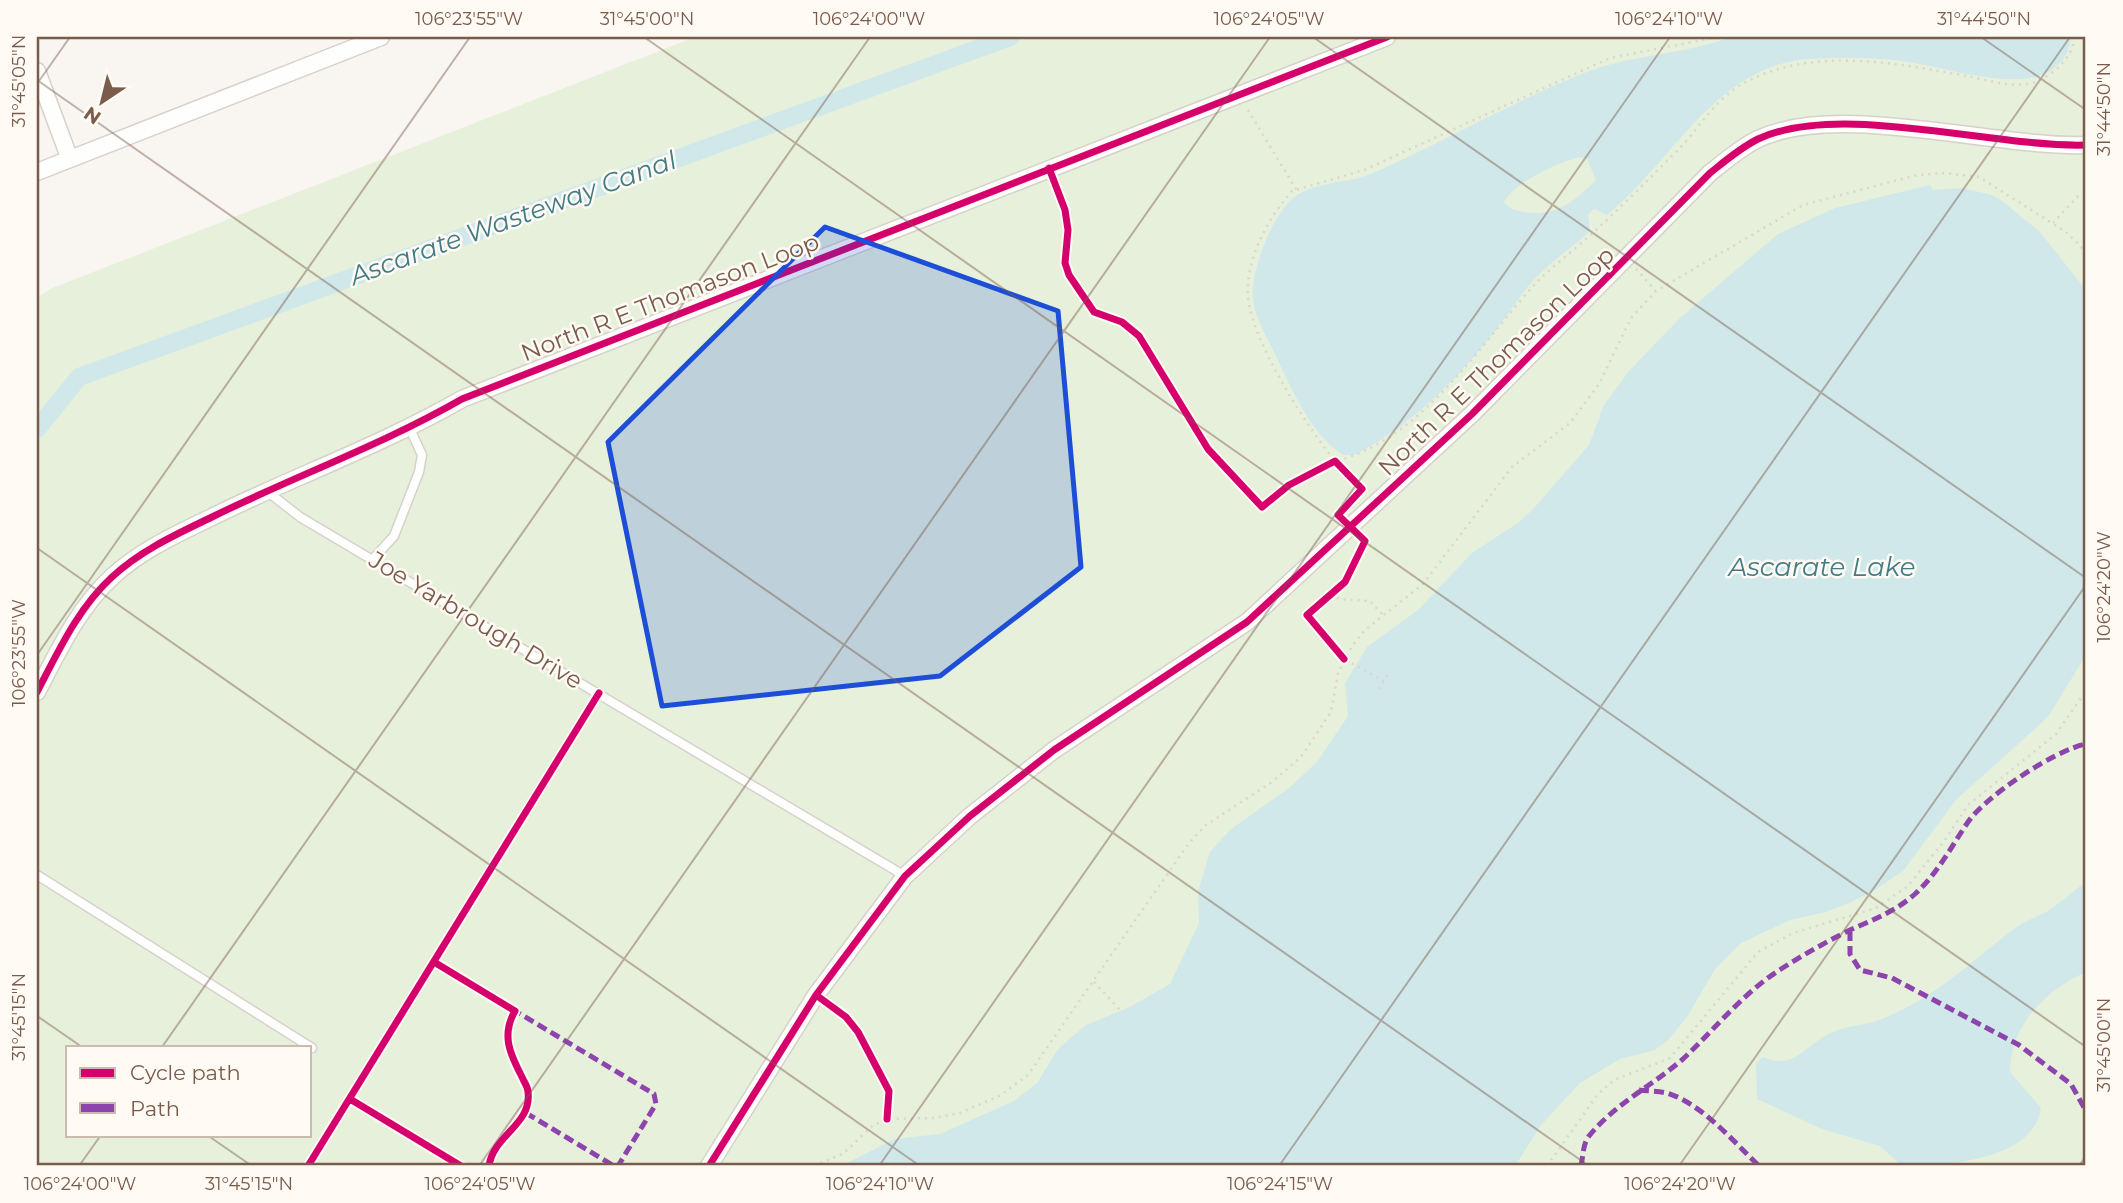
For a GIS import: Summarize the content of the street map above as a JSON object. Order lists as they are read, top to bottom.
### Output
{
  "streets": {
    "street": ["North R E Thomason Loop"],
    "lane": ["Joe Yarbrough Drive"]
  },
  "crossings": [
    ["North R E Thomason Loop", "Joe Yarbrough Drive"]
  ],
  "water": ["Ascarate Wasteway Canal", "Ascarate Lake"],
  "legend": ["Cycle path", "Path"],
  "north": "bottom left",
  "coordinates": [
    "106°23'55\"W",
    "31°45'00\"N",
    "106°24'00\"W",
    "106°24'05\"W",
    "106°24'10\"W",
    "31°44'50\"N",
    "31°45'05\"N",
    "106°24'20\"W",
    "31°45'15\"N",
    "106°24'15\"W"
  ]
}
